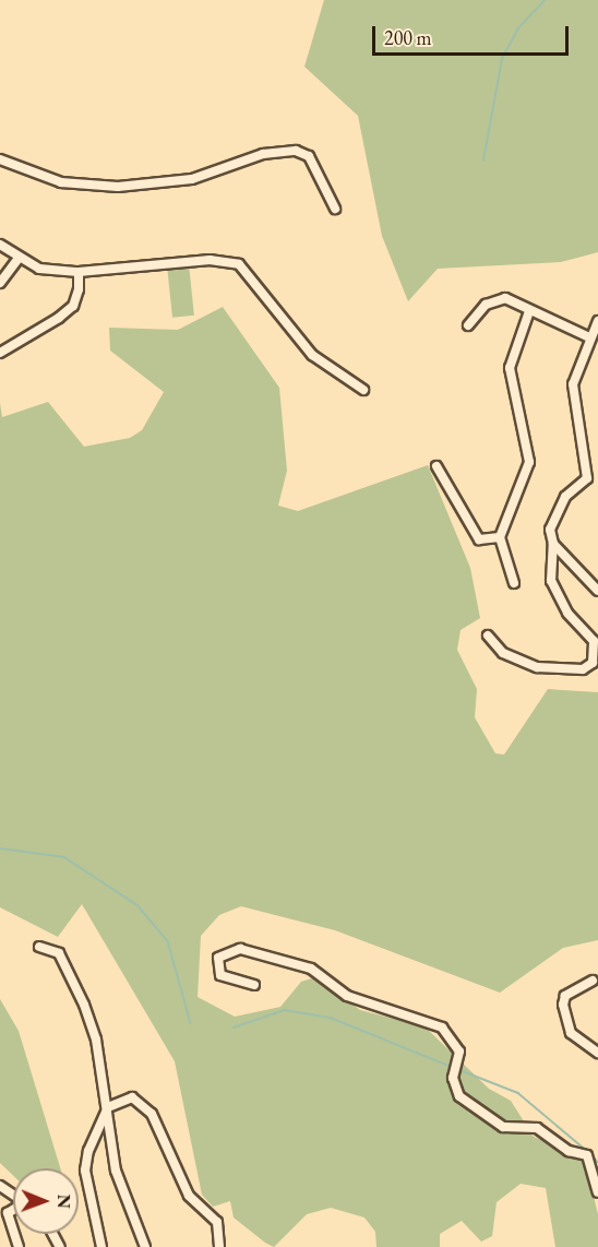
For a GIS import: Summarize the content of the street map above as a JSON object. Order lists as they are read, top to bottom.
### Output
{
  "scale_bar": "200 m",
  "north": "right"
}
